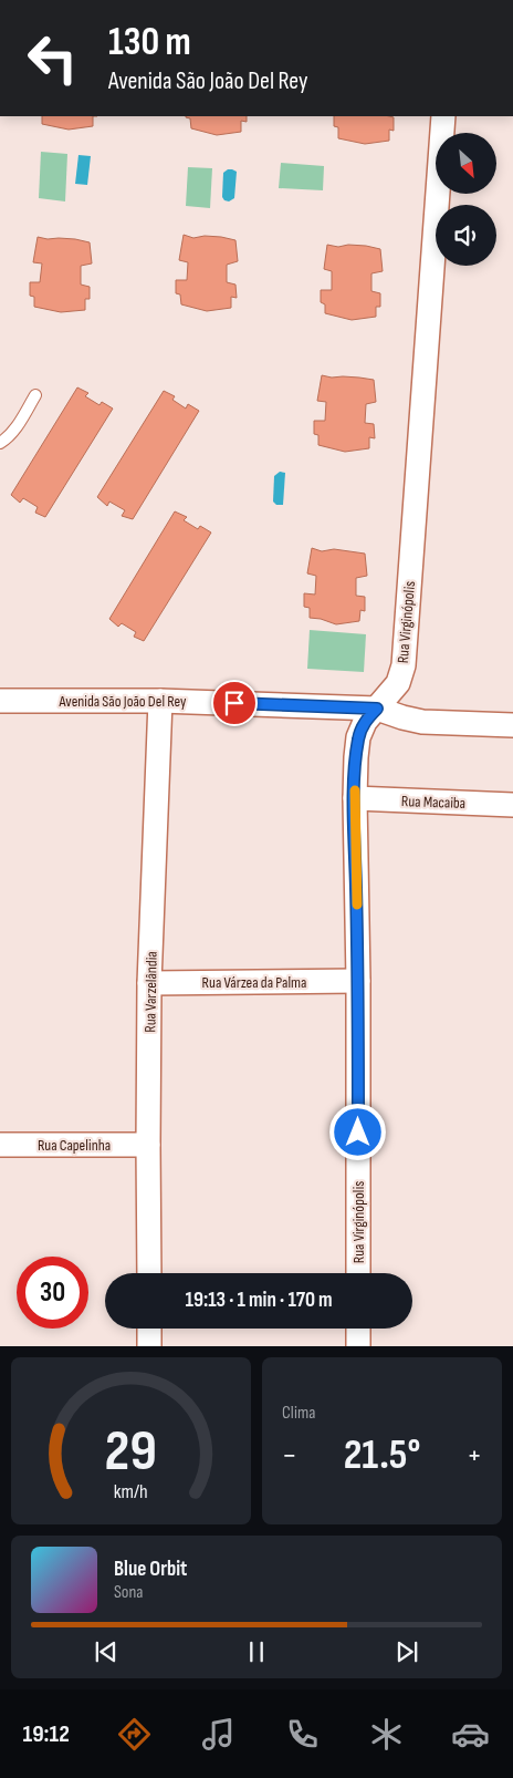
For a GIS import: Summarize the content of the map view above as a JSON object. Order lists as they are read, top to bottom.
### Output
{
  "streets": {
    "street": [
      "Rua Virginópolis",
      "Avenida São João Del Rey",
      "Rua Macaiba",
      "Rua Várzea da Palma",
      "Rua Varzelândia",
      "Rua Capelinha"
    ]
  },
  "crossings": [
    ["Rua Virginópolis", "Avenida São João Del Rey"],
    ["Rua Virginópolis", "Rua Macaiba"],
    ["Rua Virginópolis", "Rua Várzea da Palma"],
    ["Avenida São João Del Rey", "Rua Varzelândia"],
    ["Rua Várzea da Palma", "Rua Varzelândia"],
    ["Rua Varzelândia", "Rua Capelinha"]
  ],
  "north": "bottom right",
  "page": {
    "turn": ["130 m", "Avenida São João Del Rey"],
    "limit": "30",
    "trip": "19:13 · 1 min · 170 m",
    "tile": "Clima",
    "heat": ["−", "21.5°", "+"],
    "song": ["Blue Orbit", "Sona"],
    "tabs": "19:12",
    "gauge": ["29", "km/h"]
  }
}
